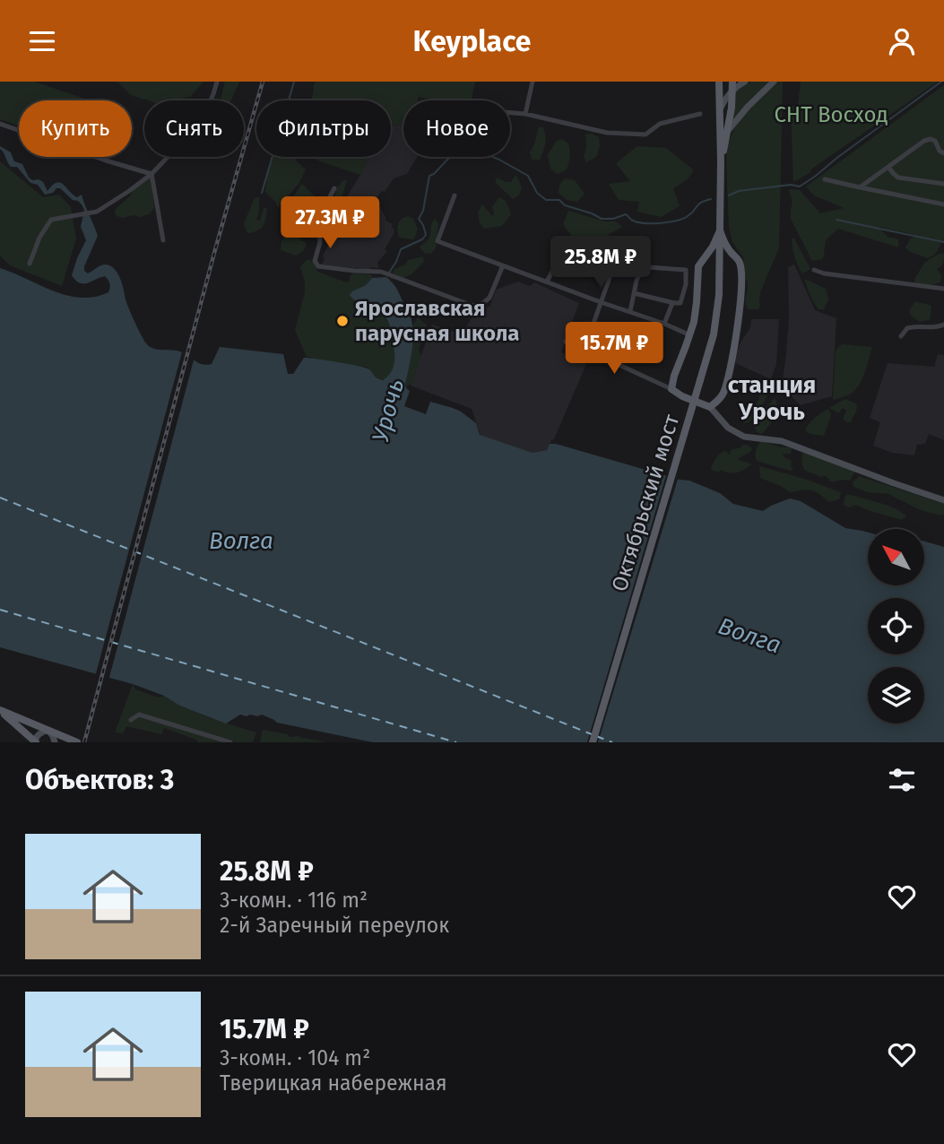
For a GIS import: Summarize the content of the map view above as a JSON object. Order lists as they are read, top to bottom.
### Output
{
  "streets": {
    "main road": ["Октябрьский мост"]
  },
  "districts": ["станция Урочь"],
  "water": ["Урочь", "Волга"],
  "parks": ["СНТ Восход"],
  "places": ["Ярославская парусная школа"],
  "north": "top left",
  "page": {
    "header": "Keyplace",
    "chip": [
      "Купить",
      "Снять",
      "Фильтры",
      "Новое"
    ],
    "price": ["27.3M ₽", "25.8M ₽", "15.7M ₽"],
    "heading": "Объектов: 3",
    "list": [
      {
        "name": "25.8M ₽",
        "note": "3-комн. · 116 m² · 2-й Заречный переулок"
      },
      {
        "name": "15.7M ₽",
        "note": "3-комн. · 104 m² · Тверицкая набережная"
      }
    ]
  }
}
